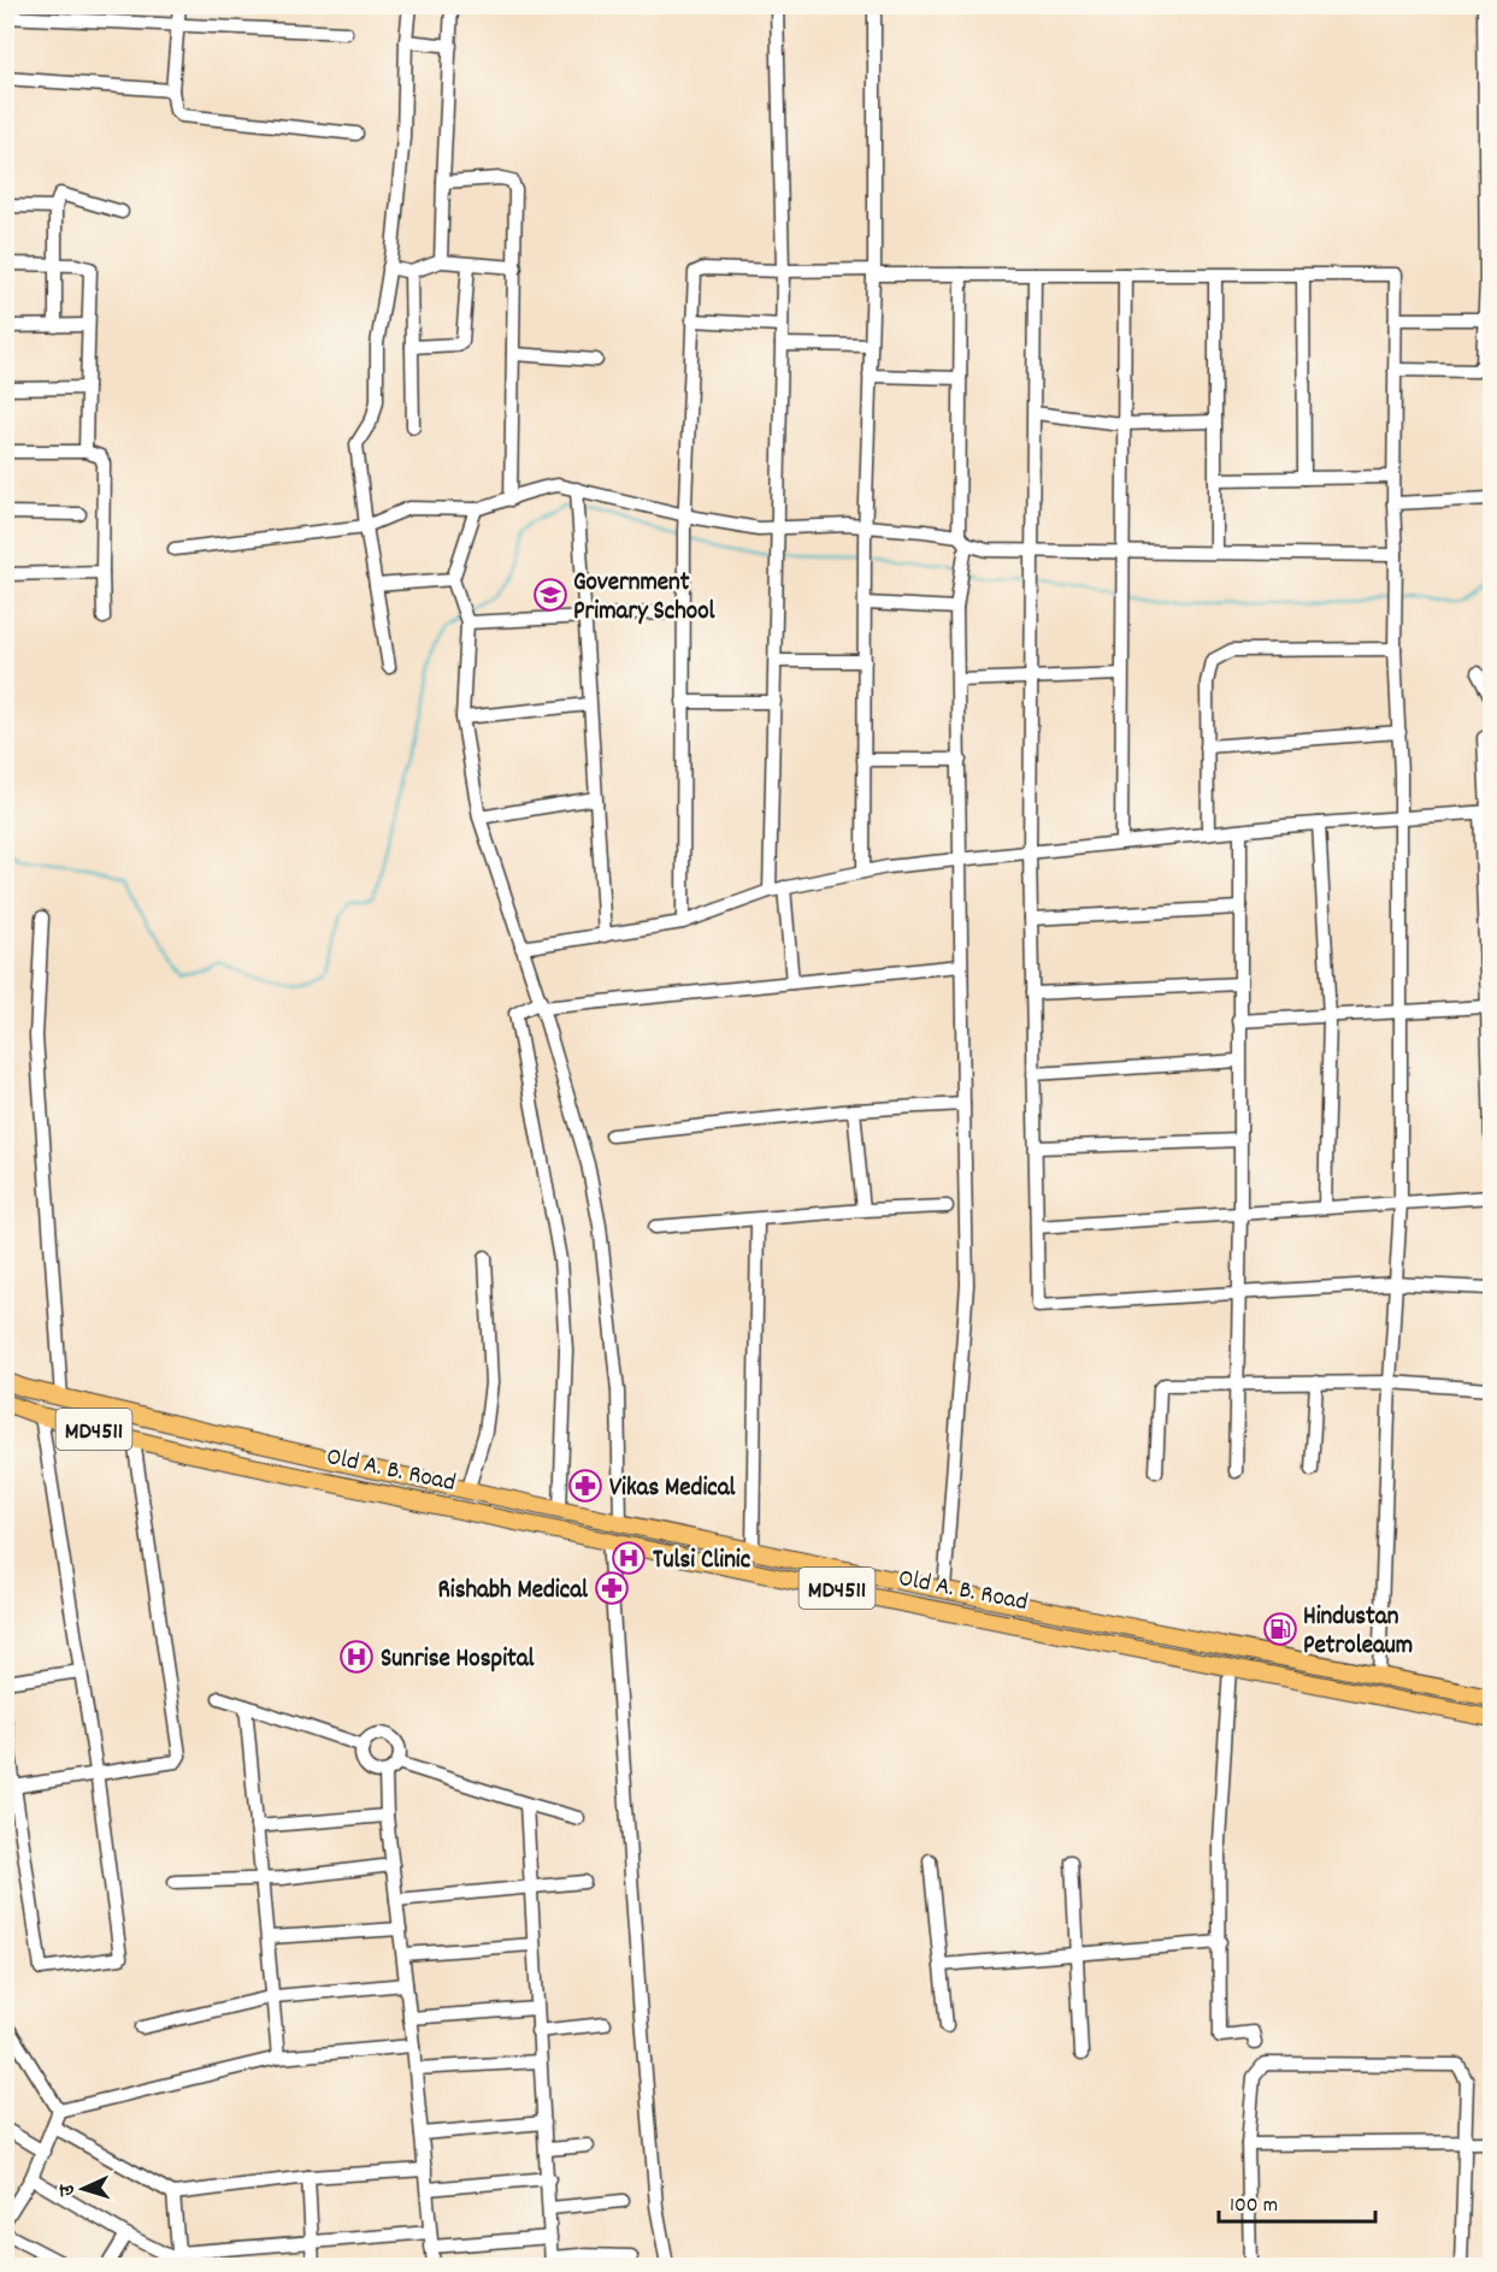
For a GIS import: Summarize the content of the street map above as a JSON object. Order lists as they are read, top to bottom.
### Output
{
  "streets": {
    "main road": ["MD4511", "Old A. B. Road"]
  },
  "places": {
    "school or university": ["Government Primary School"],
    "pharmacy": ["Vikas Medical", "Rishabh Medical"],
    "hospital": ["Tulsi Clinic", "Sunrise Hospital"],
    "fuel station": ["Hindustan Petroleaum"]
  },
  "scale_bar": "100 m",
  "north": "left"
}
